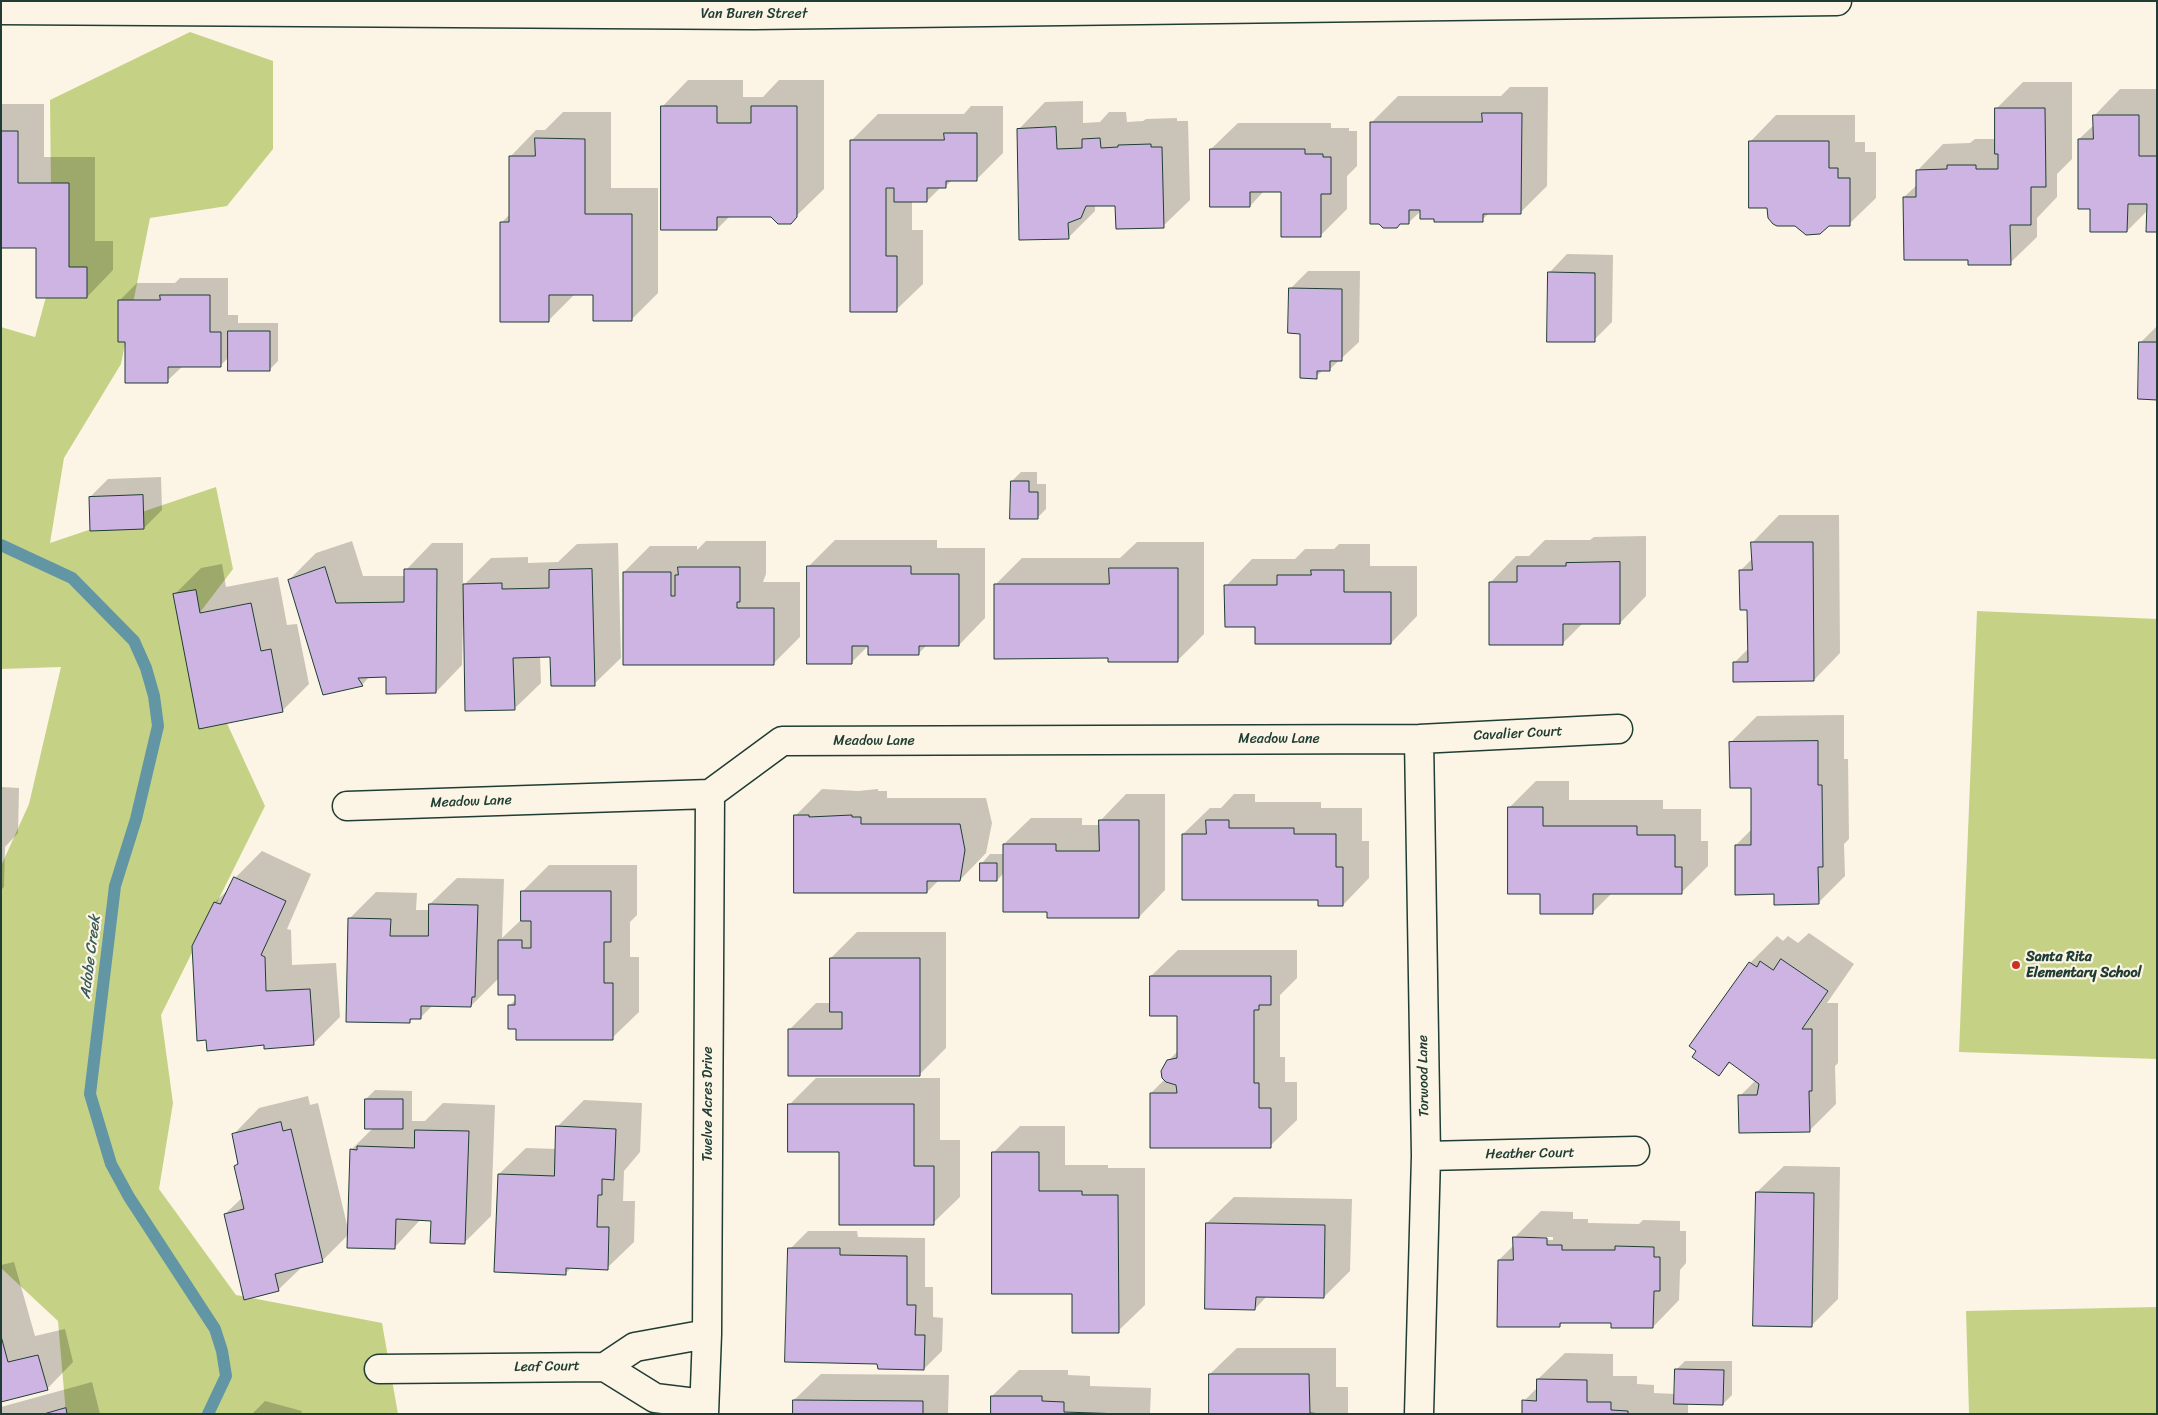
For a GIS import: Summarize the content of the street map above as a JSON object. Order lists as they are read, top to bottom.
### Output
{
  "streets": {
    "street": [
      "Van Buren Street",
      "Cavalier Court",
      "Meadow Lane",
      "Torwood Lane",
      "Twelve Acres Drive",
      "Heather Court",
      "Leaf Court"
    ]
  },
  "crossings": [
    ["Cavalier Court", "Meadow Lane"],
    ["Cavalier Court", "Torwood Lane"],
    ["Meadow Lane", "Torwood Lane"],
    ["Meadow Lane", "Twelve Acres Drive"],
    ["Torwood Lane", "Heather Court"]
  ],
  "water": ["Adobe Creek"],
  "places": ["Santa Rita Elementary School"]
}
